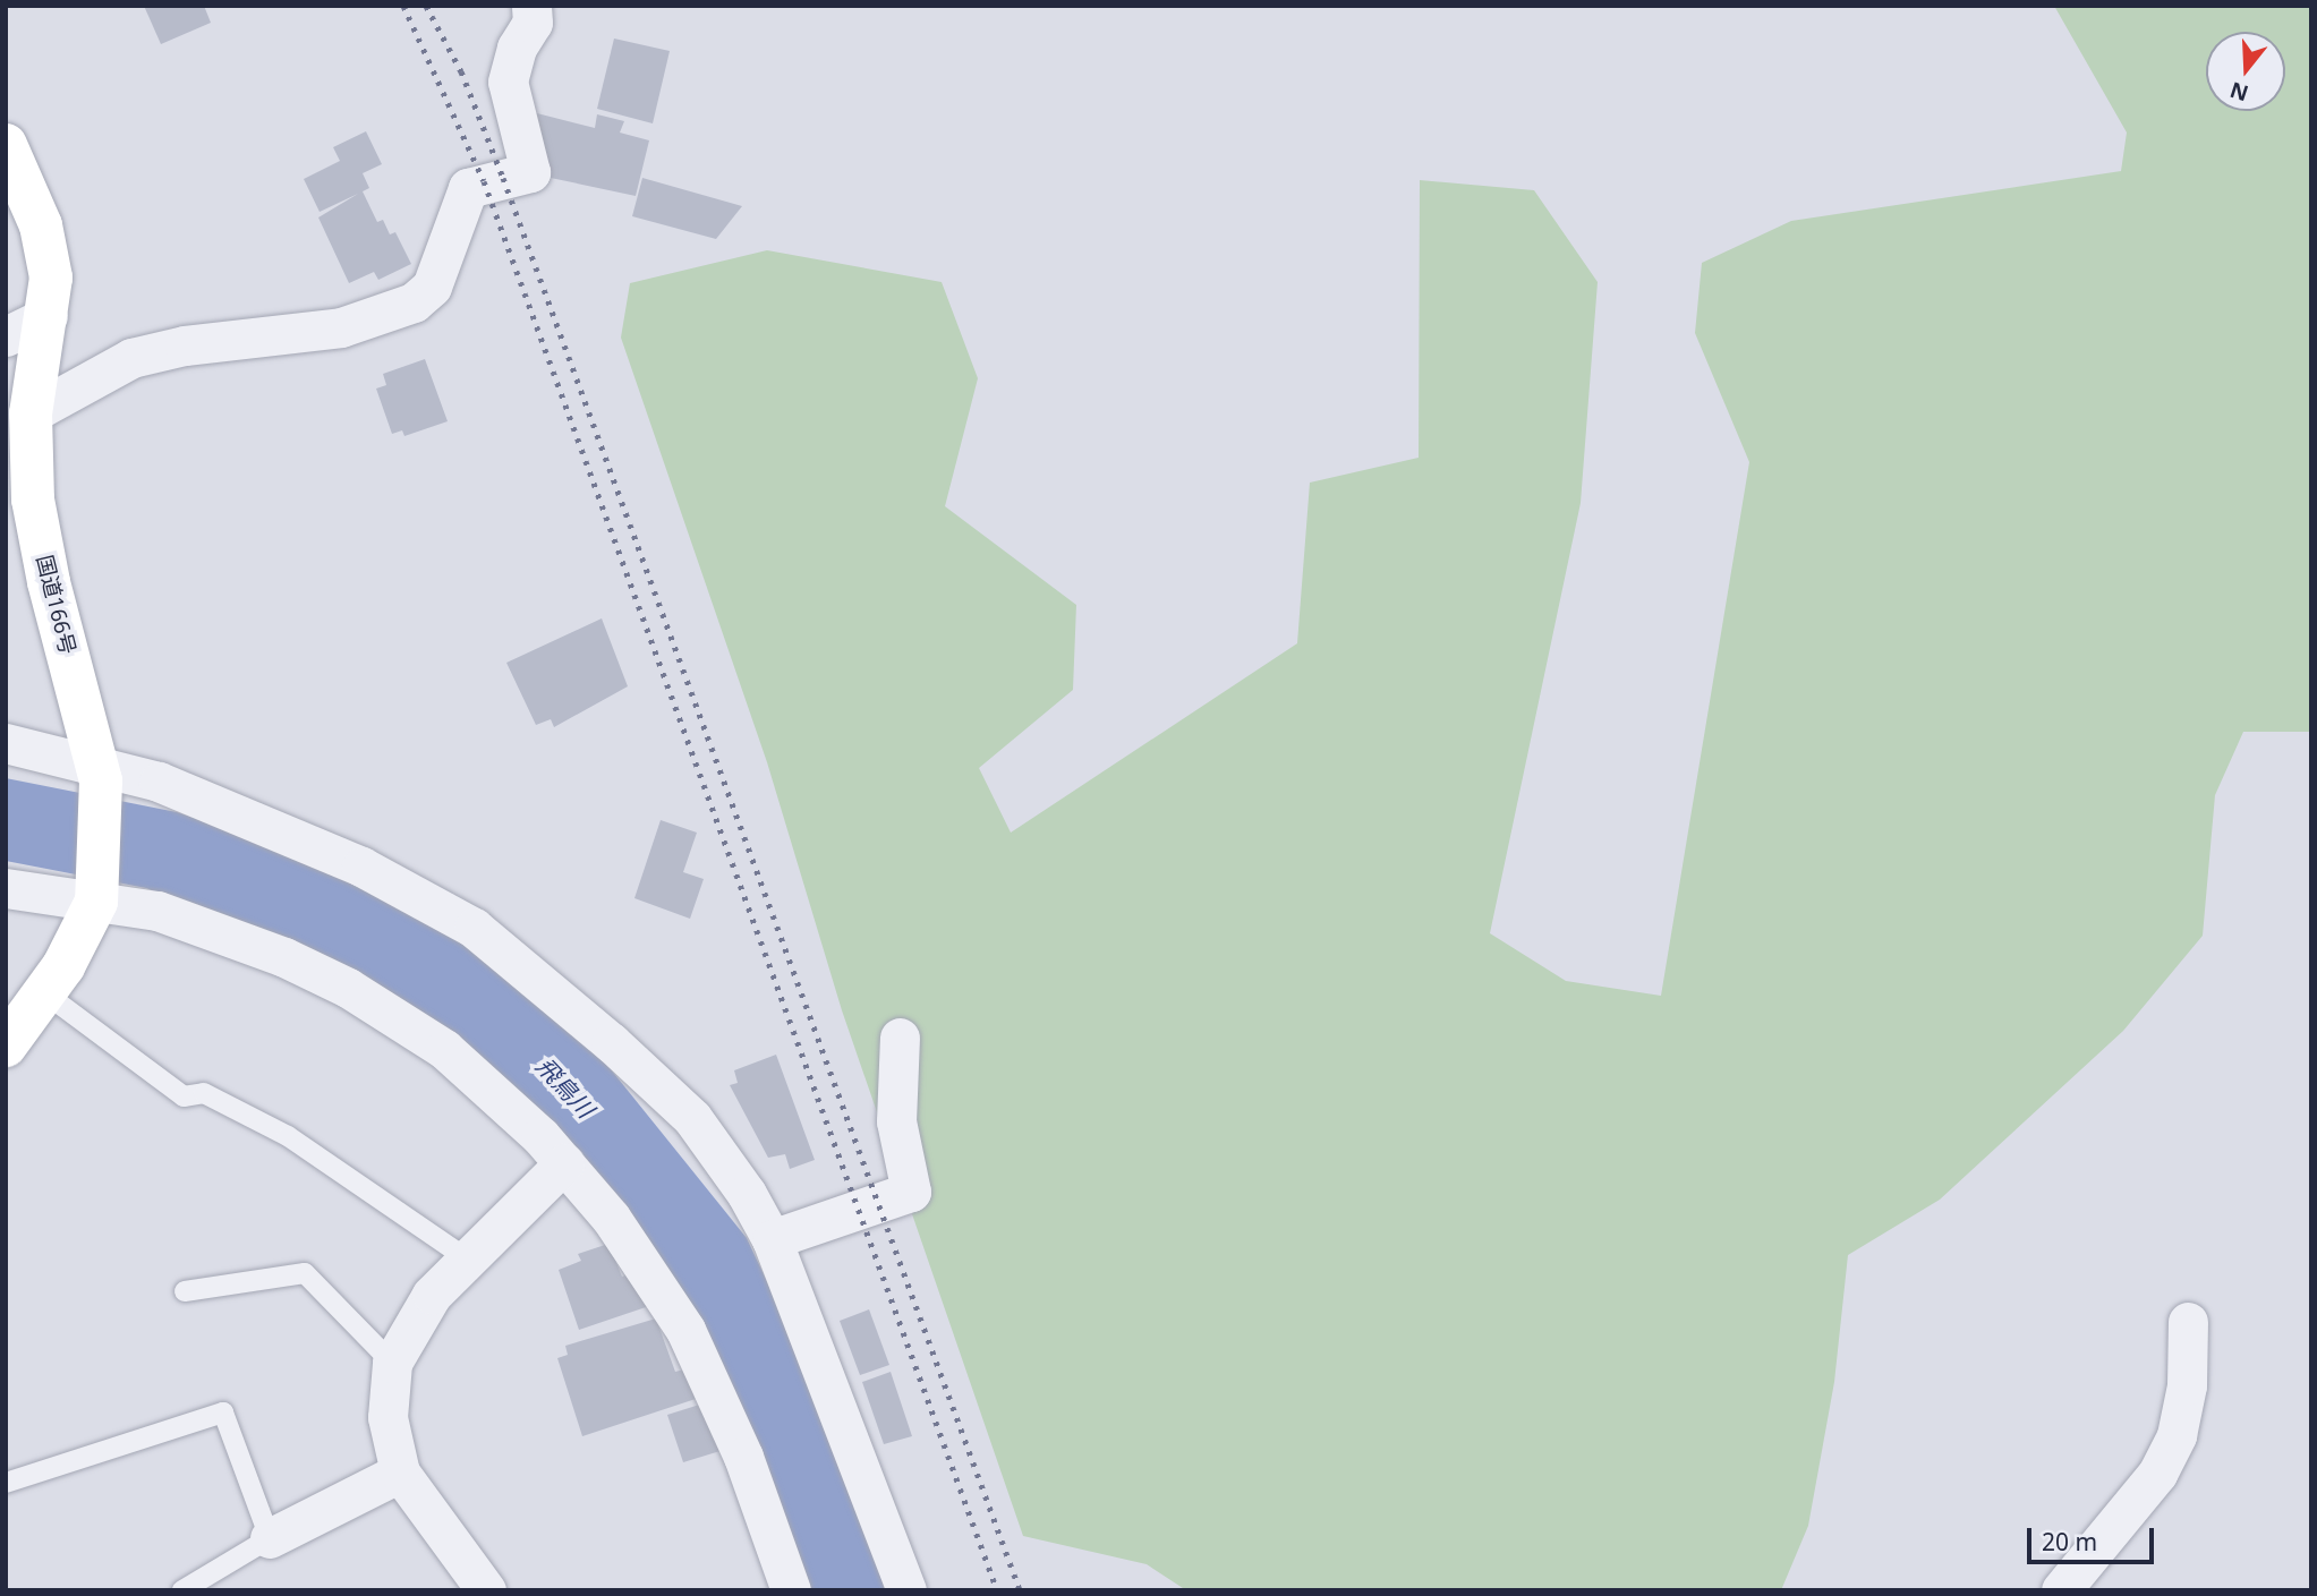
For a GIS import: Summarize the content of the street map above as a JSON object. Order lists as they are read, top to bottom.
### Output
{
  "streets": {
    "highway": ["国道166号"]
  },
  "water": ["飛鳥川"],
  "scale_bar": "20 m",
  "north": "bottom"
}
